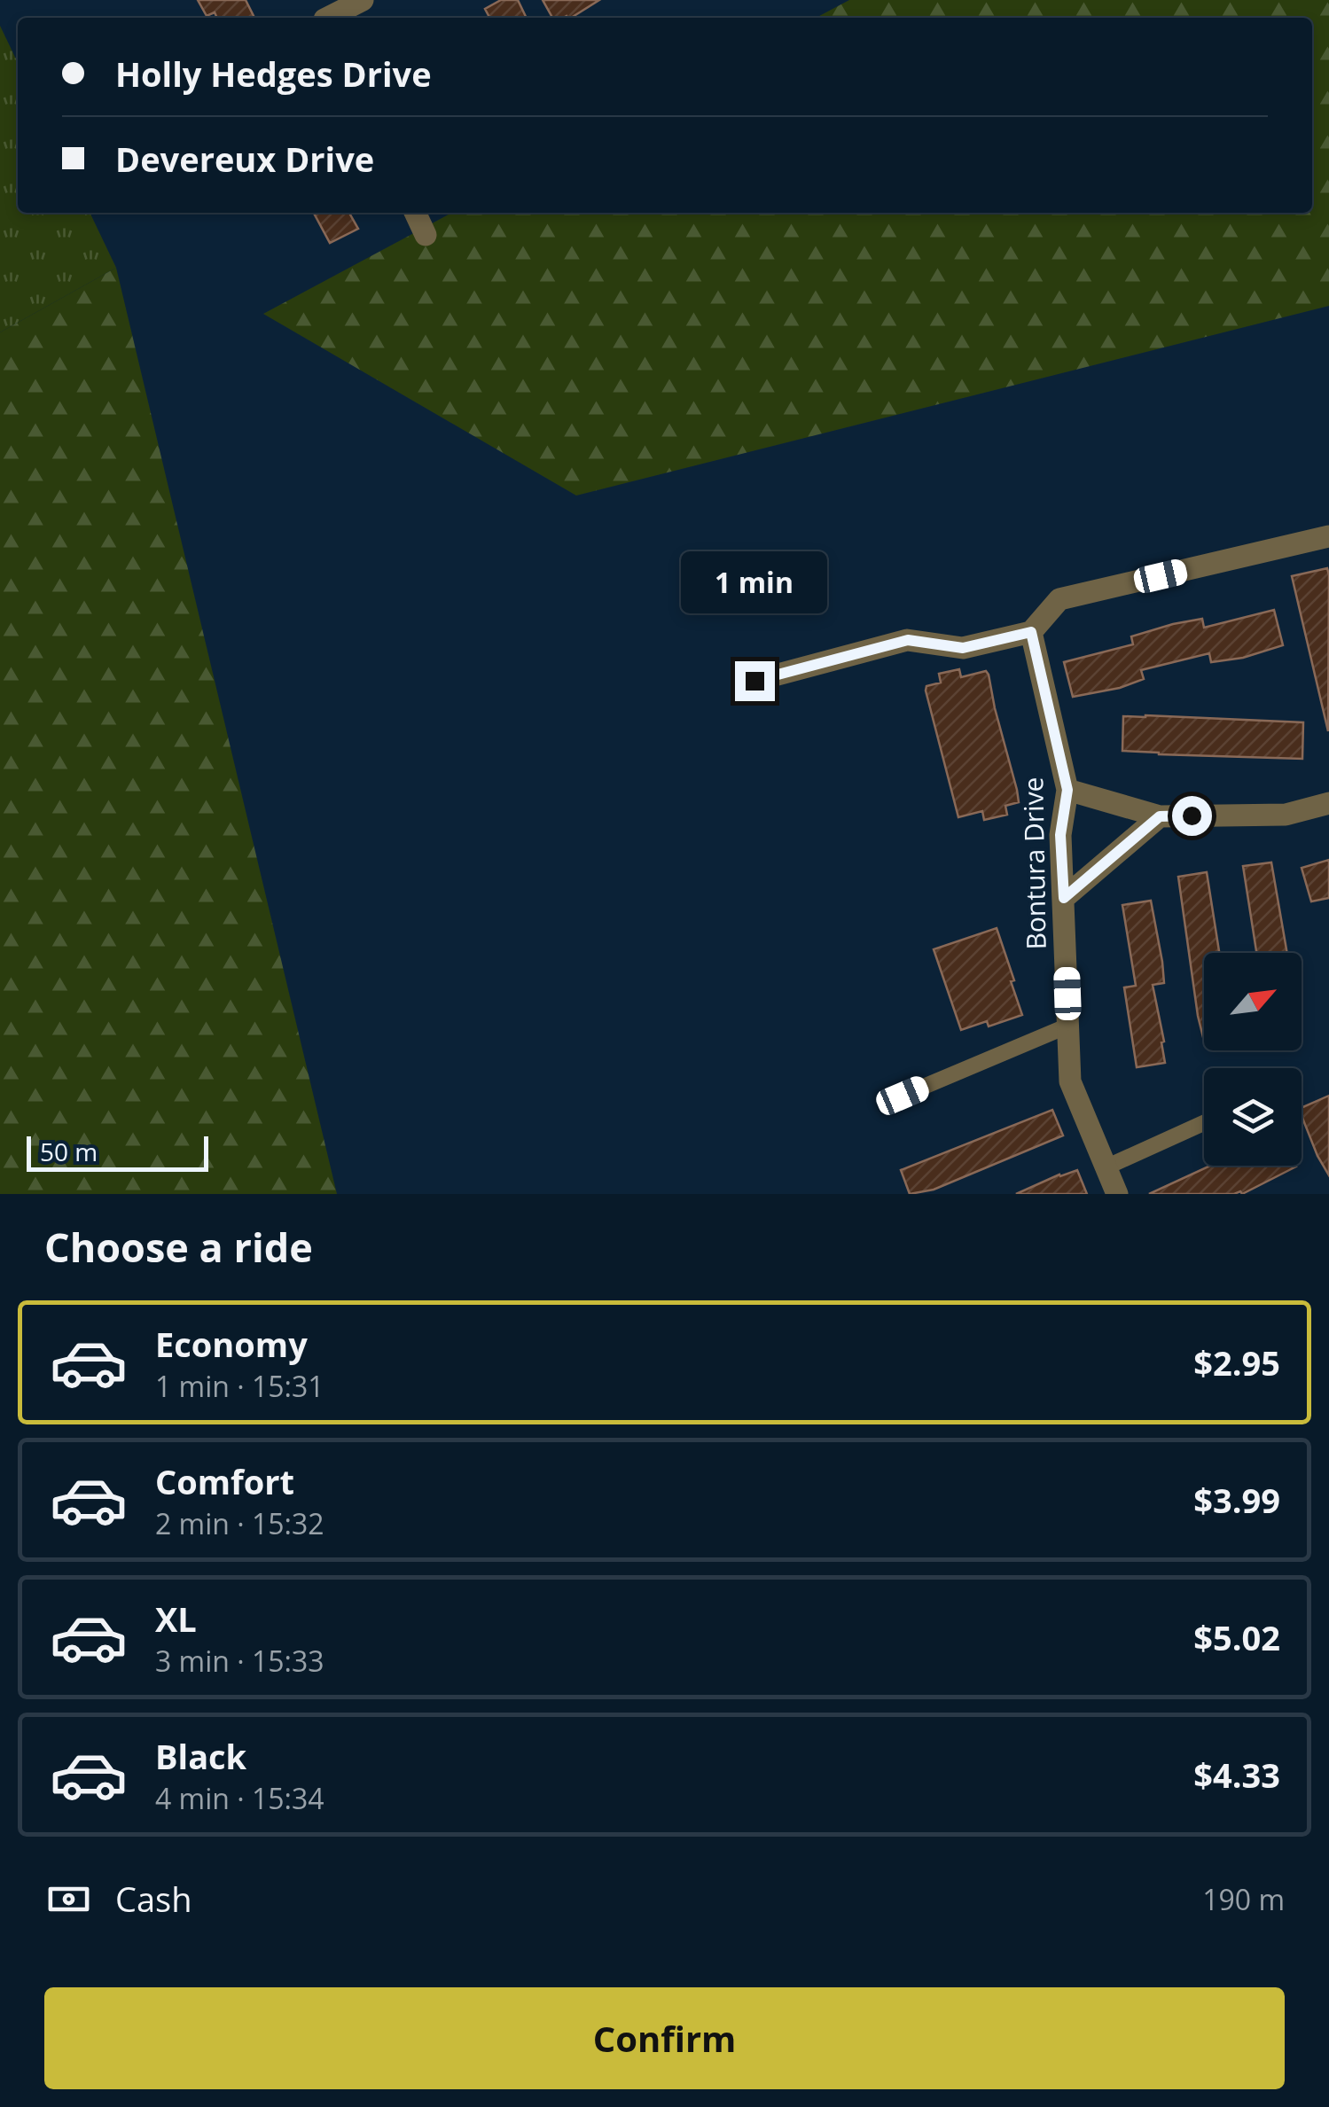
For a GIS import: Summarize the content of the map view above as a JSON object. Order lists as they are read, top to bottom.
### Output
{
  "streets": {
    "street": ["Bontura Drive"]
  },
  "scale_bar": "50 m",
  "north": "top right",
  "page": {
    "banner": ["Holly Hedges Drive", "Devereux Drive"],
    "bubble": "1 min",
    "scale": "50 m",
    "heading": "Choose a ride",
    "list": [
      {
        "name": "Economy",
        "note": "1 min · 15:31",
        "value": "$2.95"
      },
      {
        "name": "Comfort",
        "note": "2 min · 15:32",
        "value": "$3.99"
      },
      {
        "name": "XL",
        "note": "3 min · 15:33",
        "value": "$5.02"
      },
      {
        "name": "Black",
        "note": "4 min · 15:34",
        "value": "$4.33"
      }
    ],
    "pay": ["Cash", "190 m"],
    "buttons": "Confirm"
  }
}
